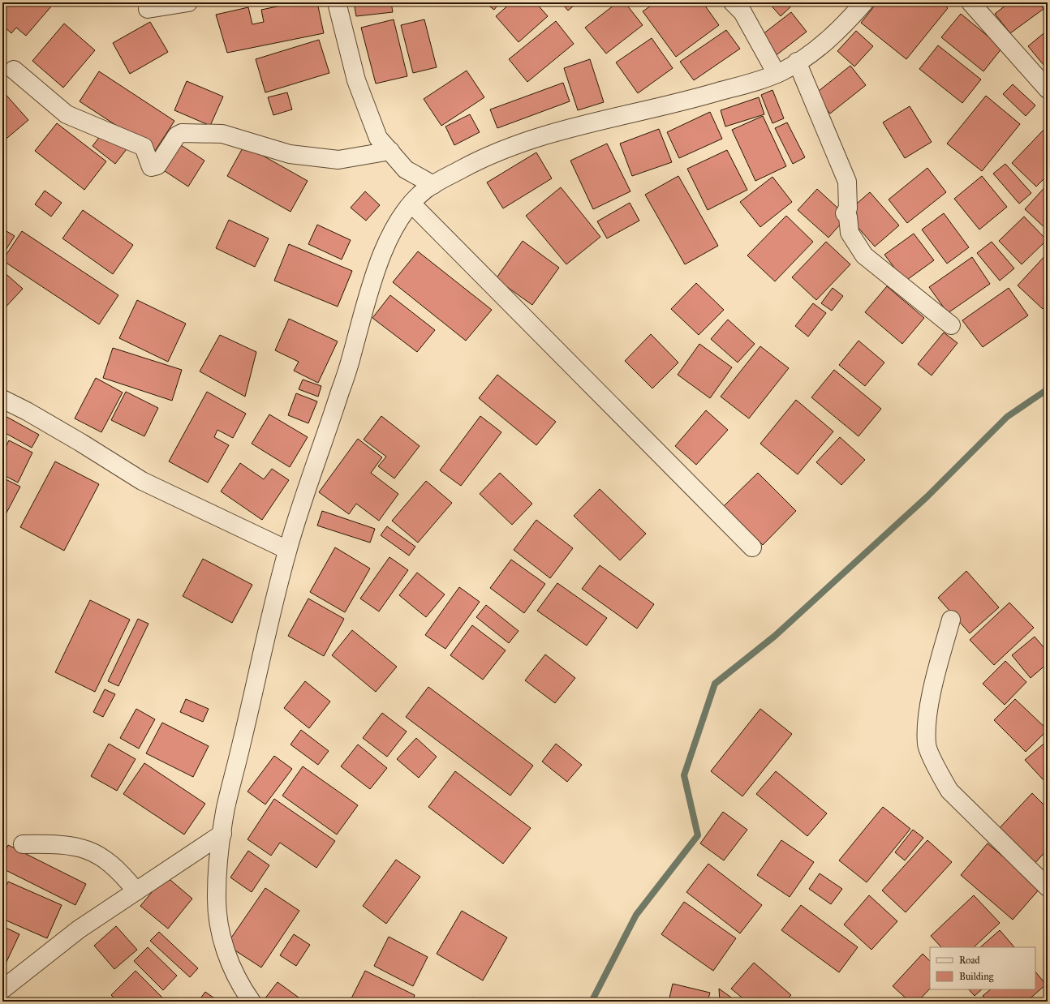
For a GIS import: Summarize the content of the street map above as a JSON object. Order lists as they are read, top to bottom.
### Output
{
  "legend": ["Road", "Building"]
}
